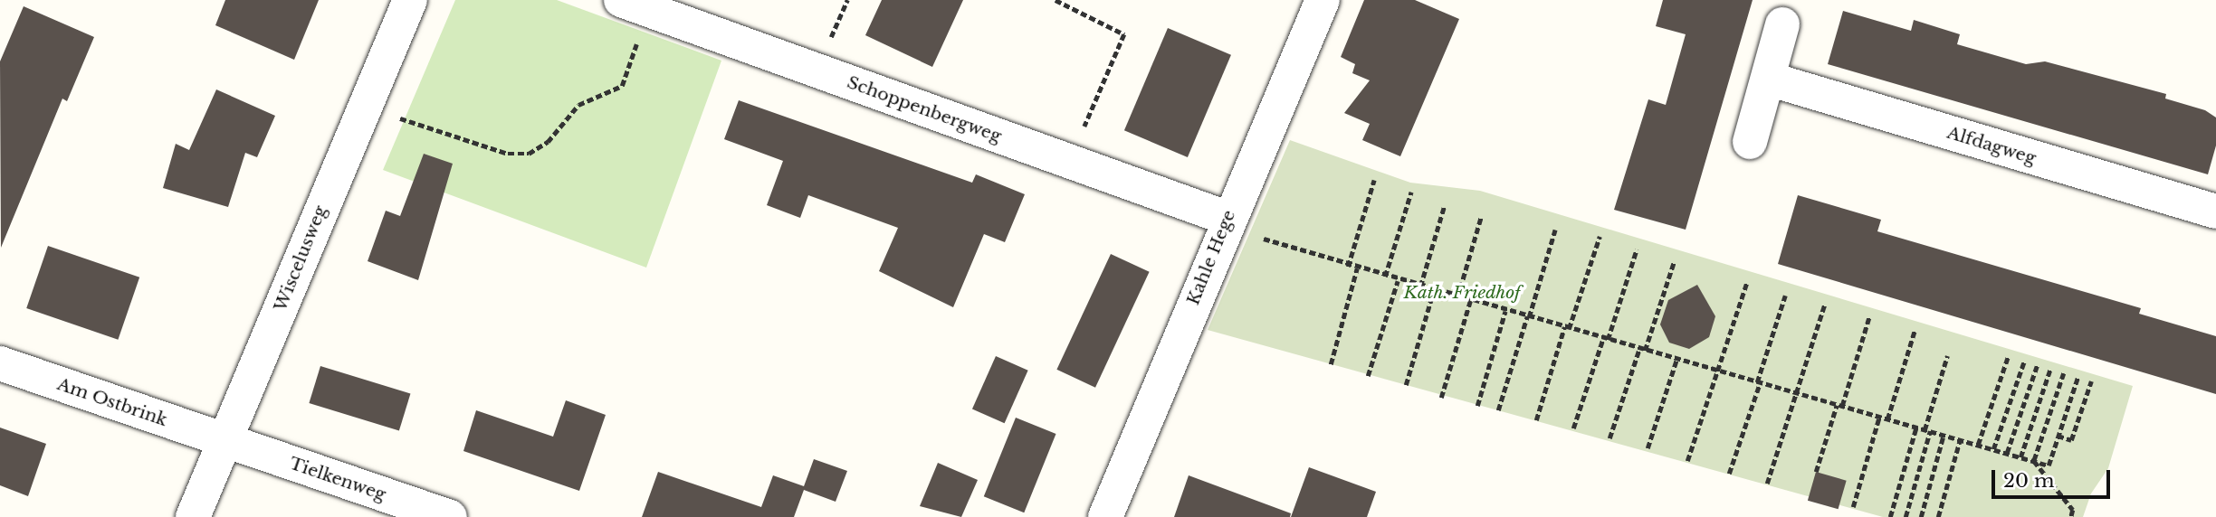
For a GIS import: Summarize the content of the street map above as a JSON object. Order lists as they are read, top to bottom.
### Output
{
  "streets": {
    "street": [
      "Schoppenbergweg",
      "Alfdagweg",
      "Kahle Hege",
      "Wiscelusweg",
      "Am Ostbrink",
      "Tielkenweg"
    ]
  },
  "crossings": [
    ["Schoppenbergweg", "Kahle Hege"],
    ["Wiscelusweg", "Am Ostbrink"],
    ["Wiscelusweg", "Tielkenweg"],
    ["Am Ostbrink", "Tielkenweg"]
  ],
  "parks": ["Kath. Friedhof"],
  "scale_bar": "20 m"
}
